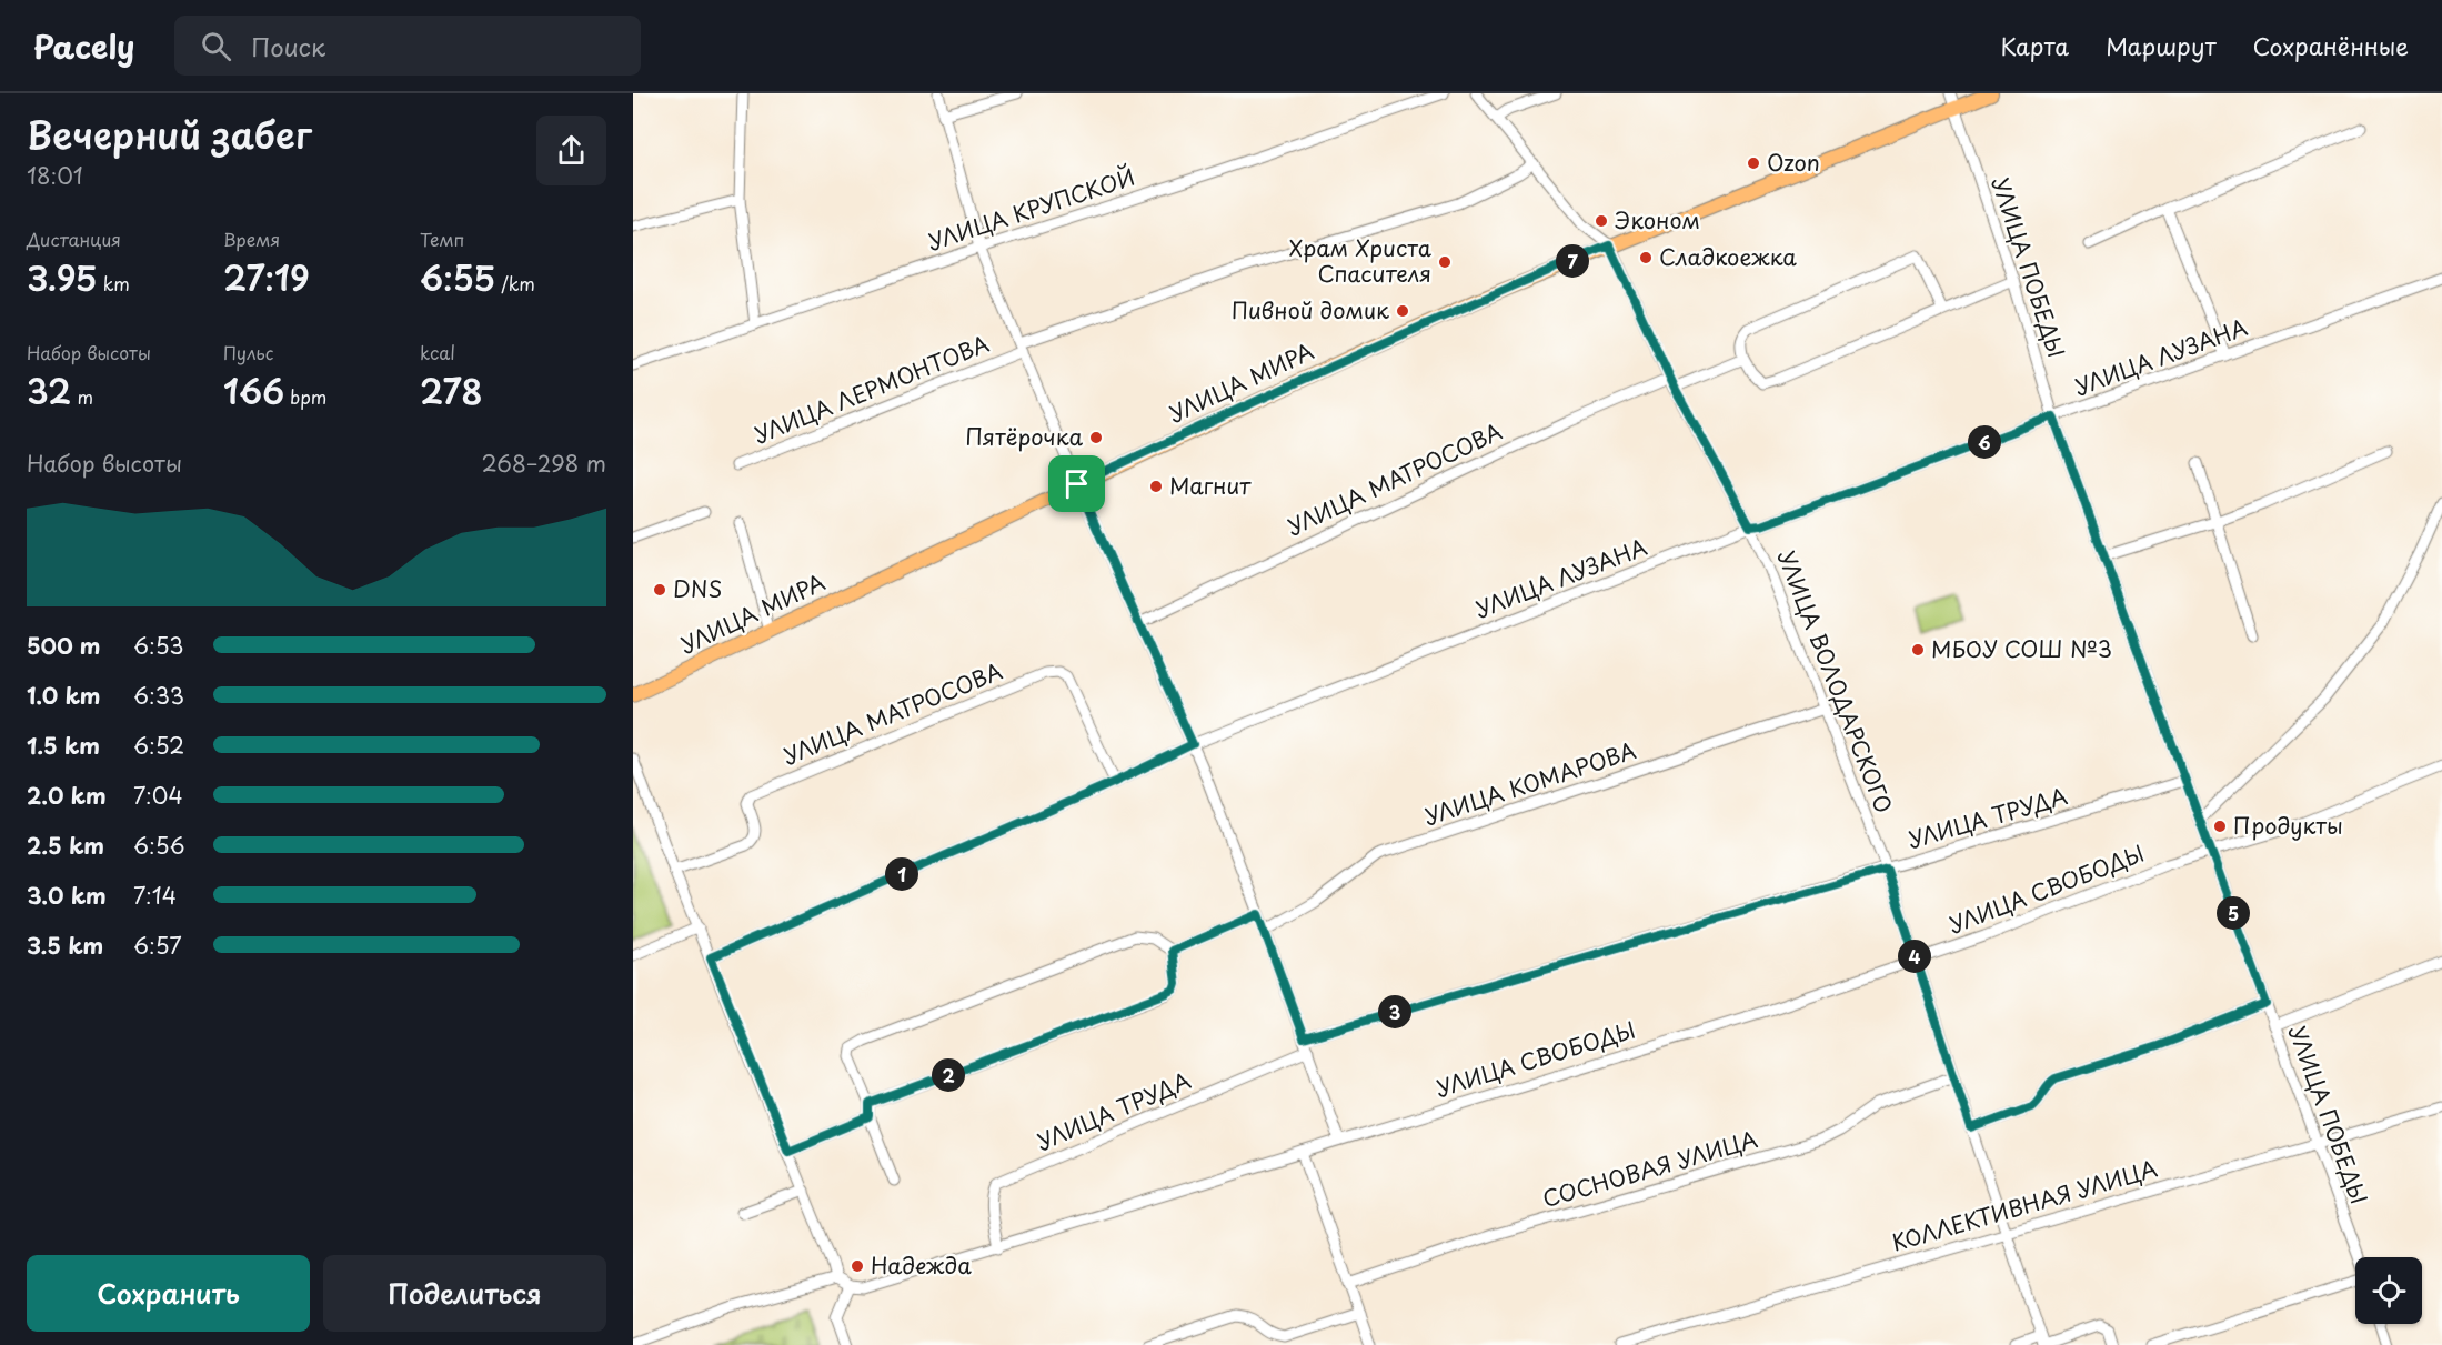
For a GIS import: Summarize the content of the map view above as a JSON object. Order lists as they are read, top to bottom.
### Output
{
  "streets": {
    "main road": ["УЛИЦА МИРА"],
    "street": [
      "УЛИЦА КРУПСКОЙ",
      "УЛИЦА ПОБЕДЫ",
      "УЛИЦА ЛУЗАНА",
      "УЛИЦА ЛЕРМОНТОВА",
      "УЛИЦА МАТРОСОВА",
      "УЛИЦА ВОЛОДАРСКОГО",
      "УЛИЦА КОМАРОВА",
      "УЛИЦА ТРУДА",
      "УЛИЦА СВОБОДЫ",
      "СОСНОВАЯ УЛИЦА",
      "КОЛЛЕКТИВНАЯ УЛИЦА"
    ]
  },
  "crossings": [
    ["УЛИЦА ПОБЕДЫ", "УЛИЦА ЛУЗАНА"],
    ["УЛИЦА ПОБЕДЫ", "УЛИЦА МИРА"],
    ["УЛИЦА ПОБЕДЫ", "УЛИЦА ТРУДА"],
    ["УЛИЦА ПОБЕДЫ", "УЛИЦА СВОБОДЫ"],
    ["УЛИЦА ПОБЕДЫ", "КОЛЛЕКТИВНАЯ УЛИЦА"],
    ["УЛИЦА ЛУЗАНА", "УЛИЦА МАТРОСОВА"],
    ["УЛИЦА ЛУЗАНА", "УЛИЦА ВОЛОДАРСКОГО"],
    ["УЛИЦА МИРА", "УЛИЦА ВОЛОДАРСКОГО"],
    ["УЛИЦА ЛЕРМОНТОВА", "УЛИЦА ВОЛОДАРСКОГО"],
    ["УЛИЦА МАТРОСОВА", "УЛИЦА ВОЛОДАРСКОГО"],
    ["УЛИЦА ВОЛОДАРСКОГО", "УЛИЦА КОМАРОВА"],
    ["УЛИЦА ВОЛОДАРСКОГО", "УЛИЦА ТРУДА"],
    ["УЛИЦА ВОЛОДАРСКОГО", "УЛИЦА СВОБОДЫ"],
    ["УЛИЦА ВОЛОДАРСКОГО", "СОСНОВАЯ УЛИЦА"],
    ["УЛИЦА ВОЛОДАРСКОГО", "КОЛЛЕКТИВНАЯ УЛИЦА"],
    ["УЛИЦА ТРУДА", "УЛИЦА СВОБОДЫ"]
  ],
  "places": [
    "Ozon",
    "Эконом",
    "Сладкоежка",
    "Храм Христа Спасителя",
    "Пивной домик",
    "Пятёрочка",
    "Магнит",
    "DNS",
    "МБОУ СОШ №3",
    "Продукты",
    "Надежда"
  ],
  "page": {
    "header": "Pacely",
    "search": "Поиск",
    "nav": ["Карта", "Маршрут", "Сохранённые"],
    "heading": ["Вечерний забег", "18:01"],
    "stats": [
      ["Дистанция", "3.95 km"],
      ["Время", "27:19"],
      ["Темп", "6:55 /km"],
      ["Набор высоты", "32 m"],
      ["Пульс", "166 bpm"],
      ["kcal", "278"]
    ],
    "pins": [
      "7",
      "6",
      "1",
      "5",
      "4",
      "3",
      "2"
    ],
    "chart": ["Набор высоты", "268–298 m"],
    "list": [
      {
        "name": "500 m",
        "note": "6:53"
      },
      {
        "name": "1.0 km",
        "note": "6:33"
      },
      {
        "name": "1.5 km",
        "note": "6:52"
      },
      {
        "name": "2.0 km",
        "note": "7:04"
      },
      {
        "name": "2.5 km",
        "note": "6:56"
      },
      {
        "name": "3.0 km",
        "note": "7:14"
      },
      {
        "name": "3.5 km",
        "note": "6:57"
      }
    ],
    "buttons": ["Сохранить", "Поделиться"]
  }
}
